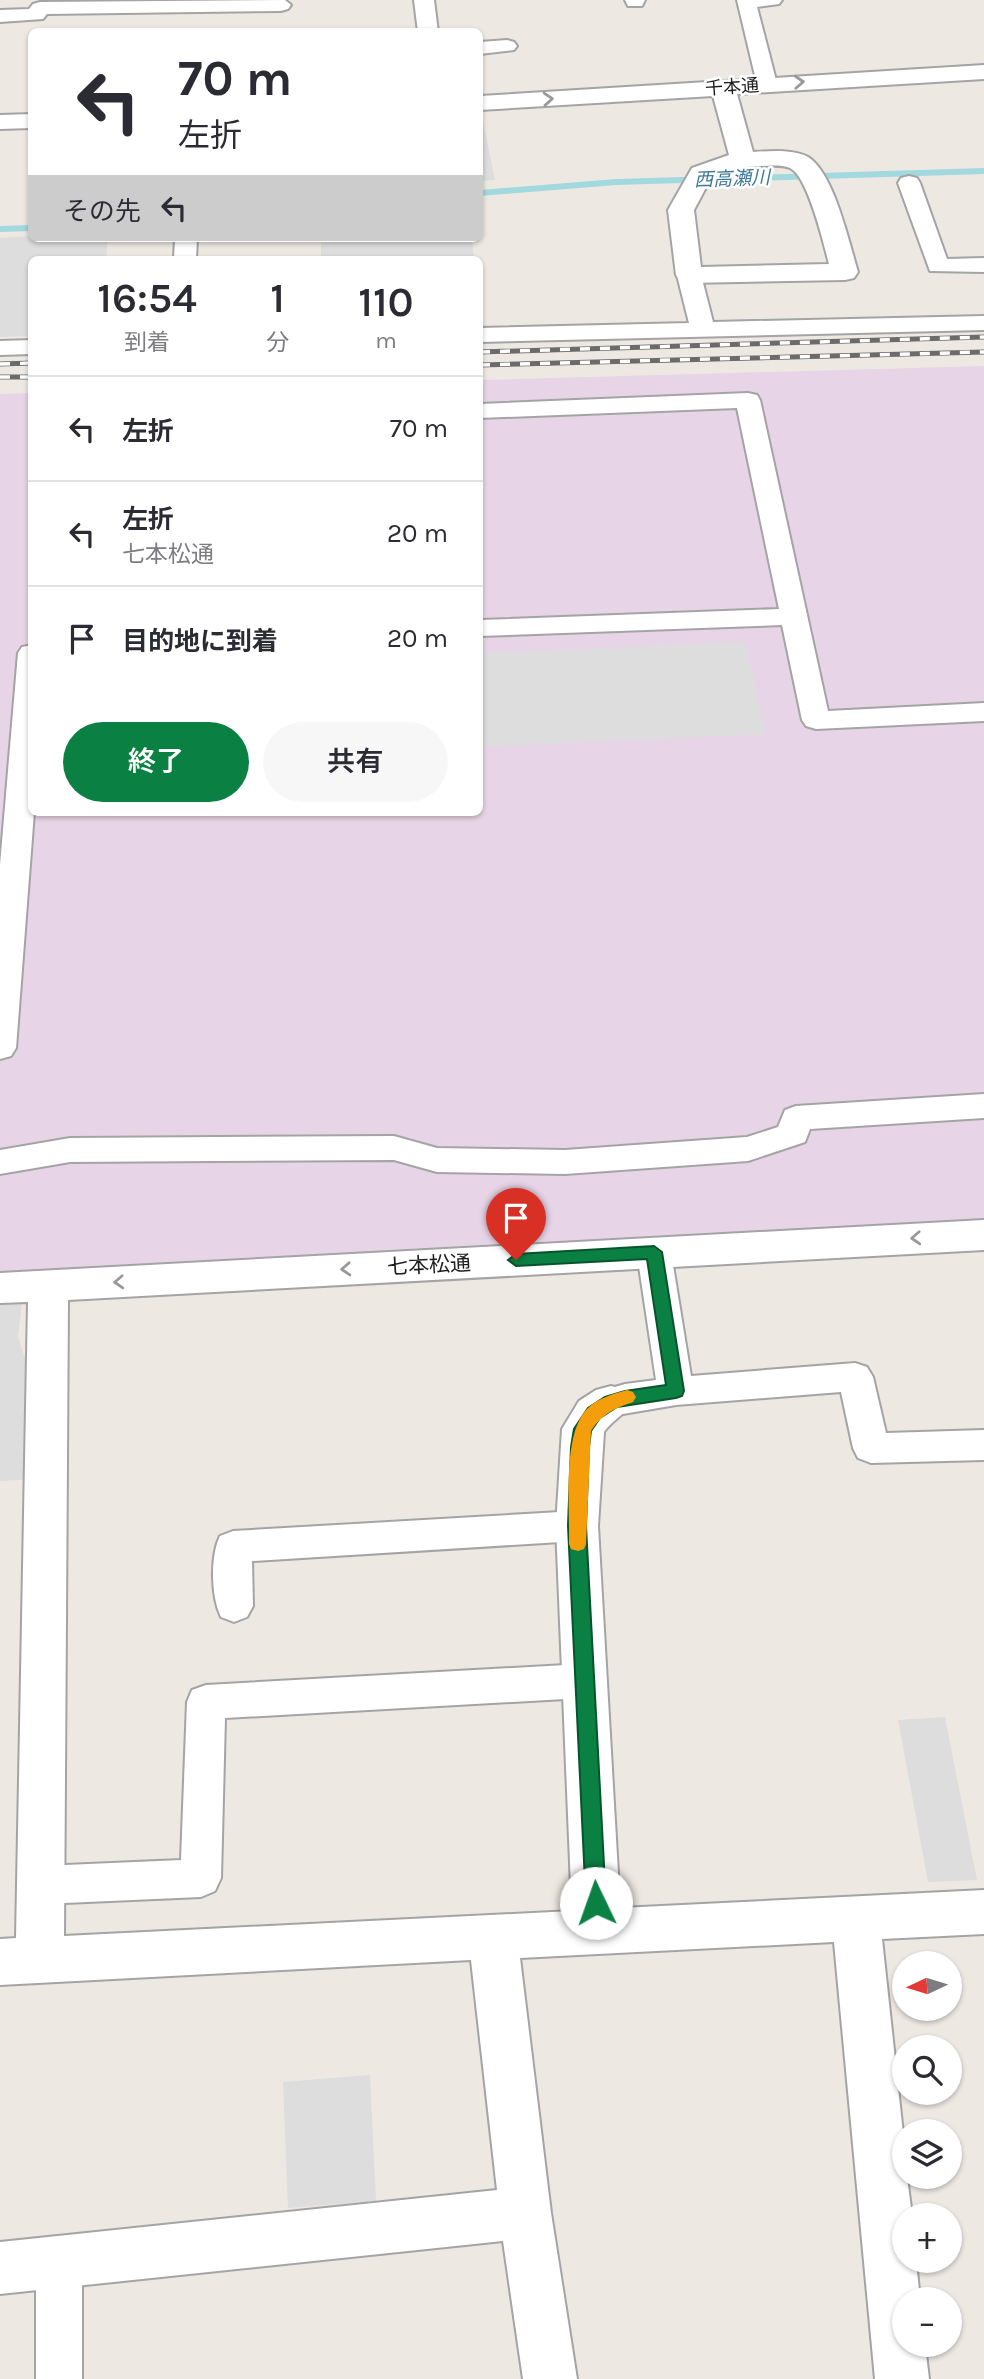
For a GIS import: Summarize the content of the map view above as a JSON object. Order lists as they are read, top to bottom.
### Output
{
  "streets": {
    "street": ["千本通", "七本松通"]
  },
  "one_way": ["千本通", "七本松通"],
  "water": ["西高瀬川"],
  "north": "left",
  "page": {
    "turn": ["70 m", "左折"],
    "then": "その先",
    "eta": [
      "16:54",
      "到着",
      "1",
      "分",
      "110",
      "m"
    ],
    "list": [
      {
        "name": "左折",
        "value": "70 m"
      },
      {
        "name": "左折",
        "note": "七本松通",
        "value": "20 m"
      },
      {
        "name": "目的地に到着",
        "value": "20 m"
      }
    ],
    "buttons": ["終了", "共有"],
    "map_buttons": ["+", "−"]
  }
}
